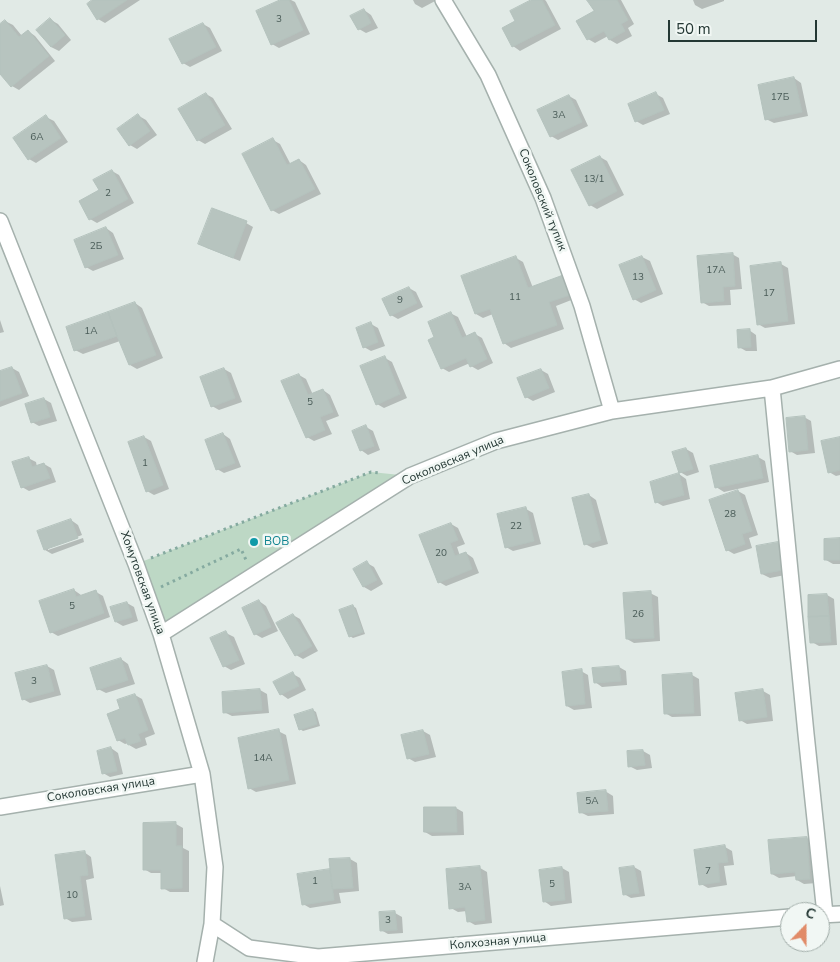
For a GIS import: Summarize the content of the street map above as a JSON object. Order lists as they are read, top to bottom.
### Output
{
  "streets": {
    "street": [
      "Соколовский тупик",
      "Соколовская улица",
      "Хомутовская улица",
      "Колхозная улица"
    ]
  },
  "crossings": [
    ["Соколовский тупик", "Соколовская улица"],
    ["Соколовская улица", "Хомутовская улица"],
    ["Хомутовская улица", "Колхозная улица"]
  ],
  "places": ["ВОВ"],
  "house_numbers": [
    "3",
    "17Б",
    "3А",
    "6А",
    "13/1",
    "2",
    "2Б",
    "17А",
    "13",
    "17",
    "11",
    "9",
    "1А",
    "5",
    "1",
    "28",
    "22",
    "20",
    "5",
    "26",
    "3",
    "14А",
    "5А",
    "7",
    "1",
    "5",
    "3А",
    "10",
    "3"
  ],
  "scale_bar": "50 m",
  "north": "top"
}
